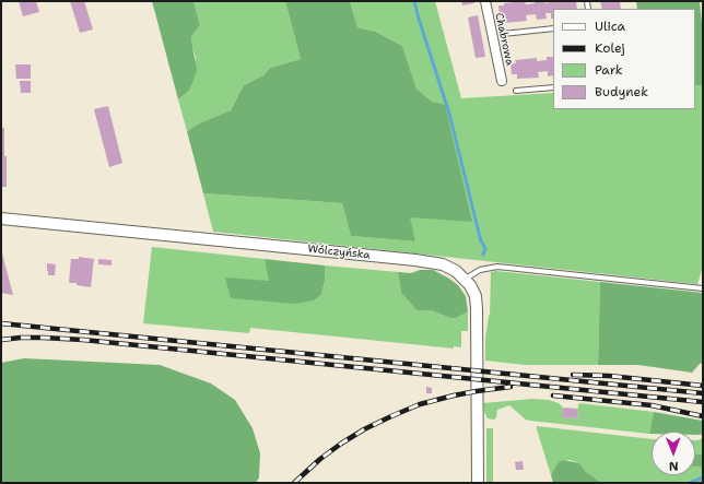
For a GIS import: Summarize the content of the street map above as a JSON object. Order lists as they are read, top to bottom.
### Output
{
  "streets": {
    "street": ["Chabrowa", "Wólczyńska"]
  },
  "legend": [
    "Ulica",
    "Kolej",
    "Park",
    "Budynek"
  ],
  "north": "bottom"
}
